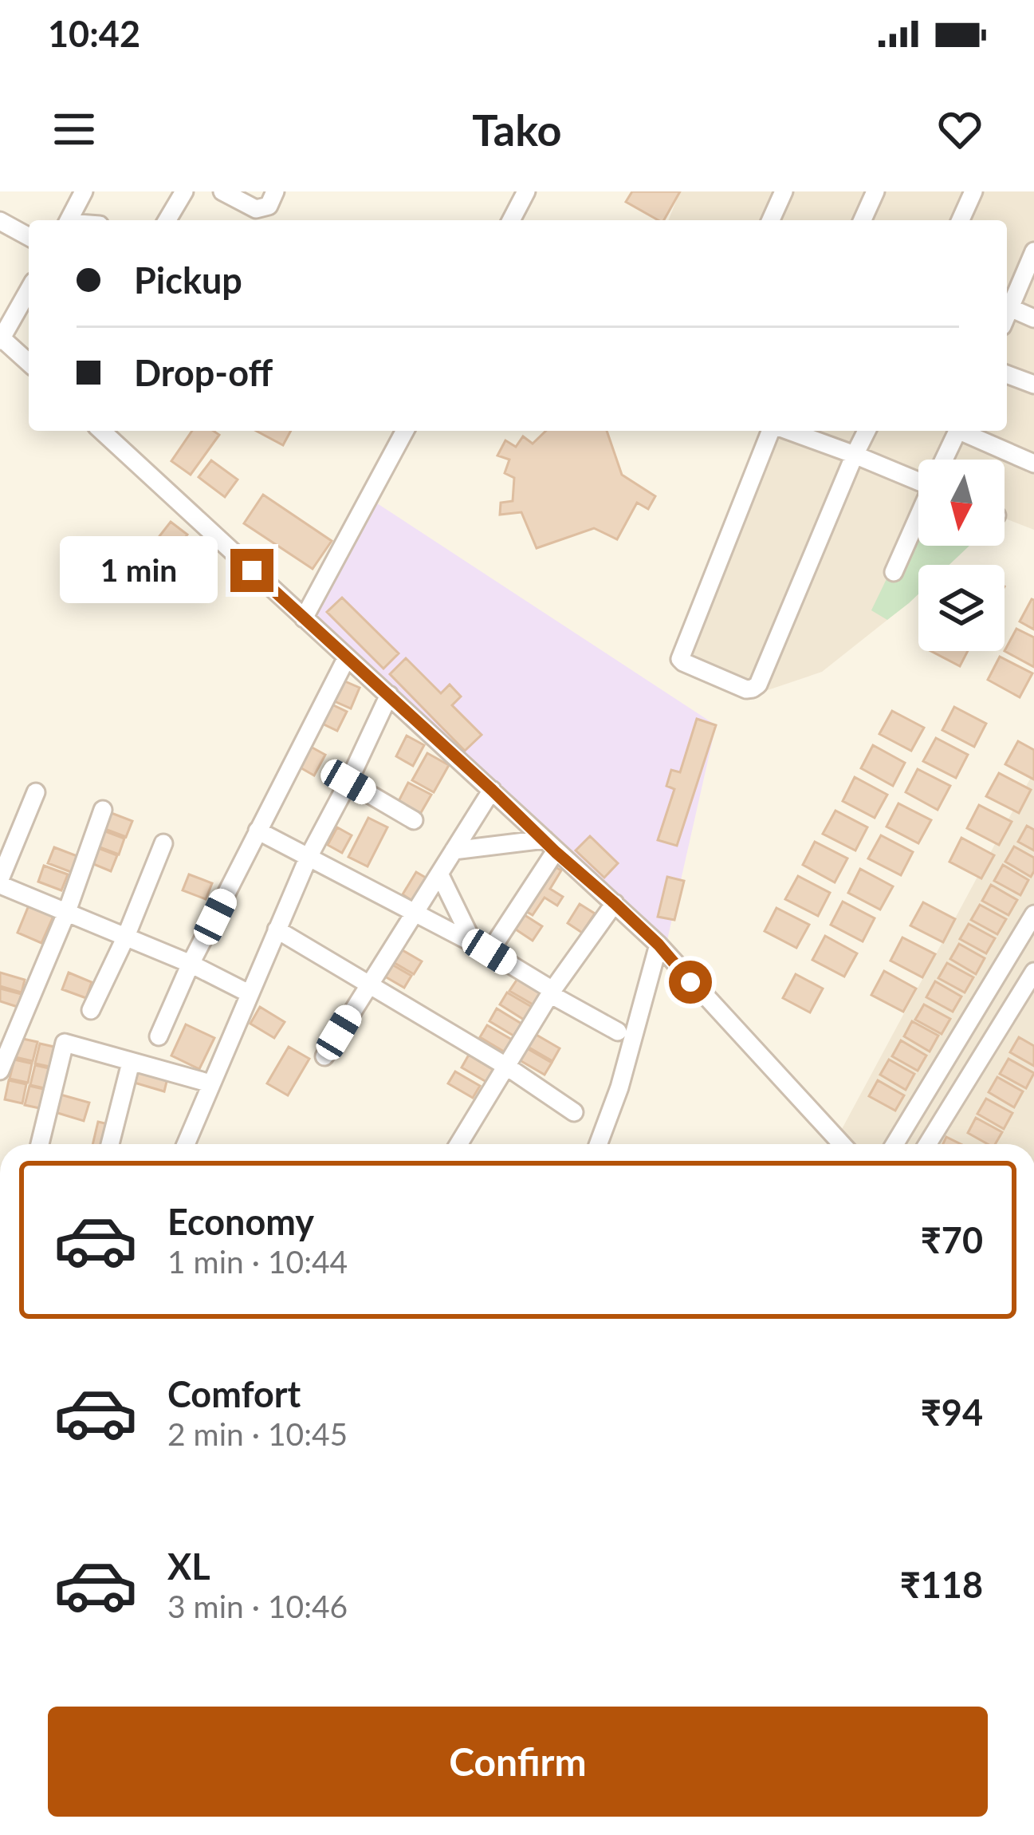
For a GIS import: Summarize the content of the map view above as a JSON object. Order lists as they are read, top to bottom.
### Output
{
  "north": "bottom",
  "page": {
    "status": "10:42",
    "header": "Tako",
    "banner": ["Pickup", "Drop-off"],
    "bubble": "1 min",
    "list": [
      {
        "name": "Economy",
        "note": "1 min · 10:44",
        "value": "₹70"
      },
      {
        "name": "Comfort",
        "note": "2 min · 10:45",
        "value": "₹94"
      },
      {
        "name": "XL",
        "note": "3 min · 10:46",
        "value": "₹118"
      }
    ],
    "buttons": "Confirm"
  }
}
